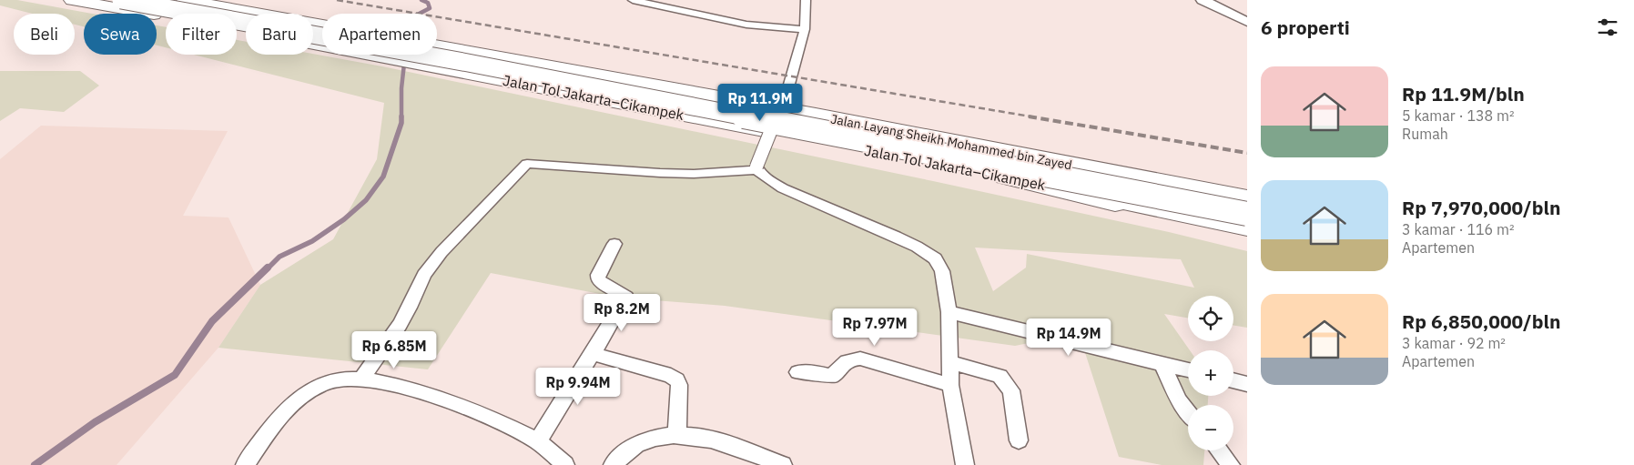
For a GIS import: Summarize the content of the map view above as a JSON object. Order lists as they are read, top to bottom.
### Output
{
  "streets": {
    "highway": ["Jalan Tol Jakarta–Cikampek", "Jalan Layang Sheikh Mohammed bin Zayed"]
  },
  "crossings": [
    ["Jalan Tol Jakarta–Cikampek", "Jalan Layang Sheikh Mohammed bin Zayed"]
  ],
  "page": {
    "heading": "6 properti",
    "chip": [
      "Beli",
      "Sewa",
      "Filter",
      "Baru",
      "Apartemen"
    ],
    "list": [
      {
        "name": "Rp 11.9M/bln",
        "note": "5 kamar · 138 m² · Rumah"
      },
      {
        "name": "Rp 7,970,000/bln",
        "note": "3 kamar · 116 m² · Apartemen"
      },
      {
        "name": "Rp 6,850,000/bln",
        "note": "3 kamar · 92 m² · Apartemen"
      }
    ],
    "price": [
      "Rp 11.9M",
      "Rp 8.2M",
      "Rp 7.97M",
      "Rp 14.9M",
      "Rp 6.85M",
      "Rp 9.94M"
    ],
    "map_buttons": ["+", "−"]
  }
}
